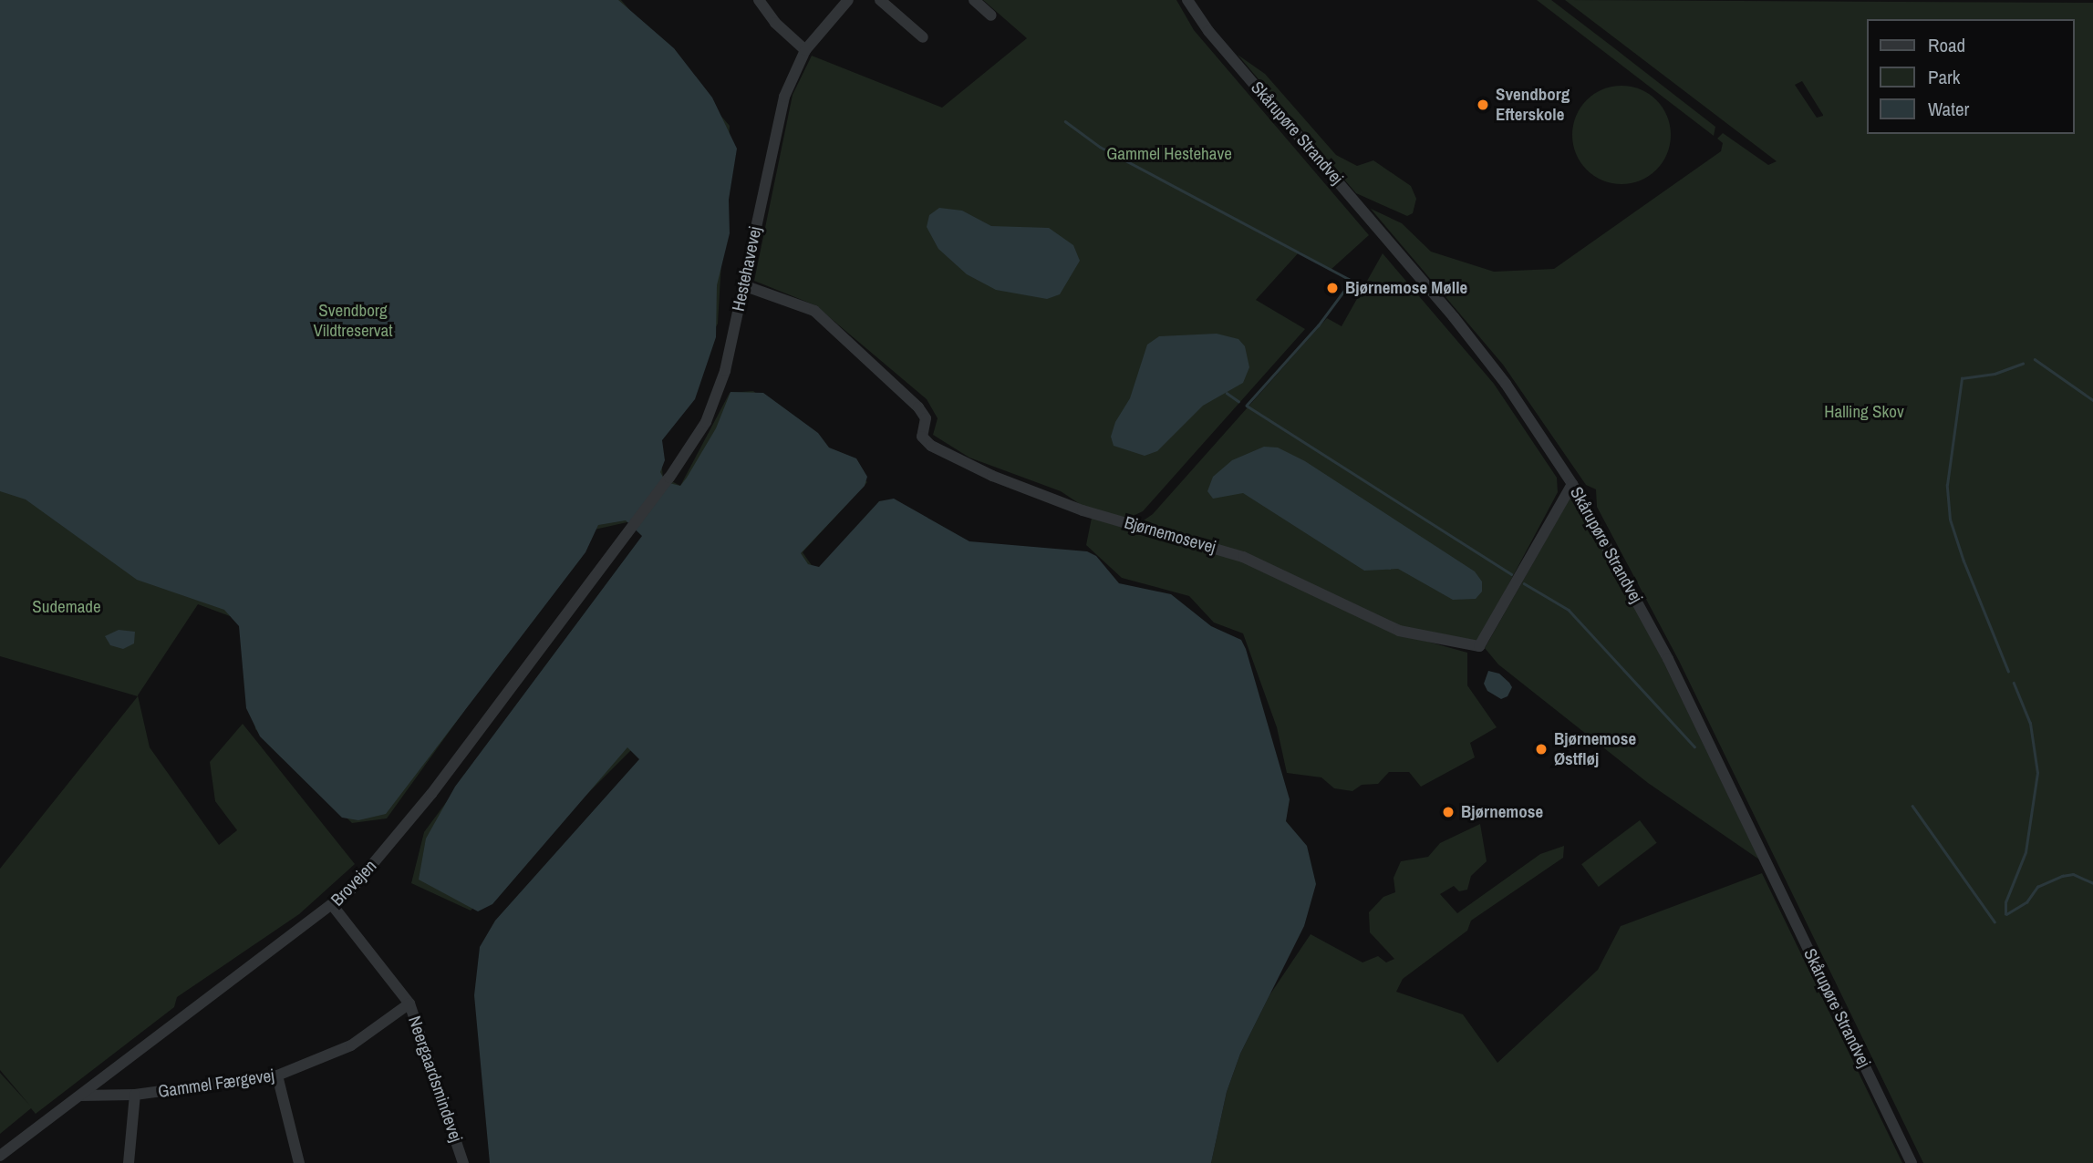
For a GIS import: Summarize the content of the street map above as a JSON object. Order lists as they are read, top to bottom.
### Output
{
  "streets": {
    "street": [
      "Skårupøre Strandvej",
      "Hestehavevej",
      "Bjørnemosevej",
      "Brovejen",
      "Neergaardsmindevej",
      "Gammel Færgevej"
    ]
  },
  "crossings": [
    ["Skårupøre Strandvej", "Bjørnemosevej"],
    ["Hestehavevej", "Bjørnemosevej"],
    ["Hestehavevej", "Brovejen"],
    ["Brovejen", "Neergaardsmindevej"],
    ["Brovejen", "Gammel Færgevej"],
    ["Neergaardsmindevej", "Gammel Færgevej"]
  ],
  "parks": [
    "Gammel Hestehave",
    "Svendborg Vildtreservat",
    "Halling Skov",
    "Sudemade"
  ],
  "places": [
    "Svendborg Efterskole",
    "Bjørnemose Mølle",
    "Bjørnemose Østfløj",
    "Bjørnemose"
  ],
  "legend": ["Road", "Park", "Water"]
}
